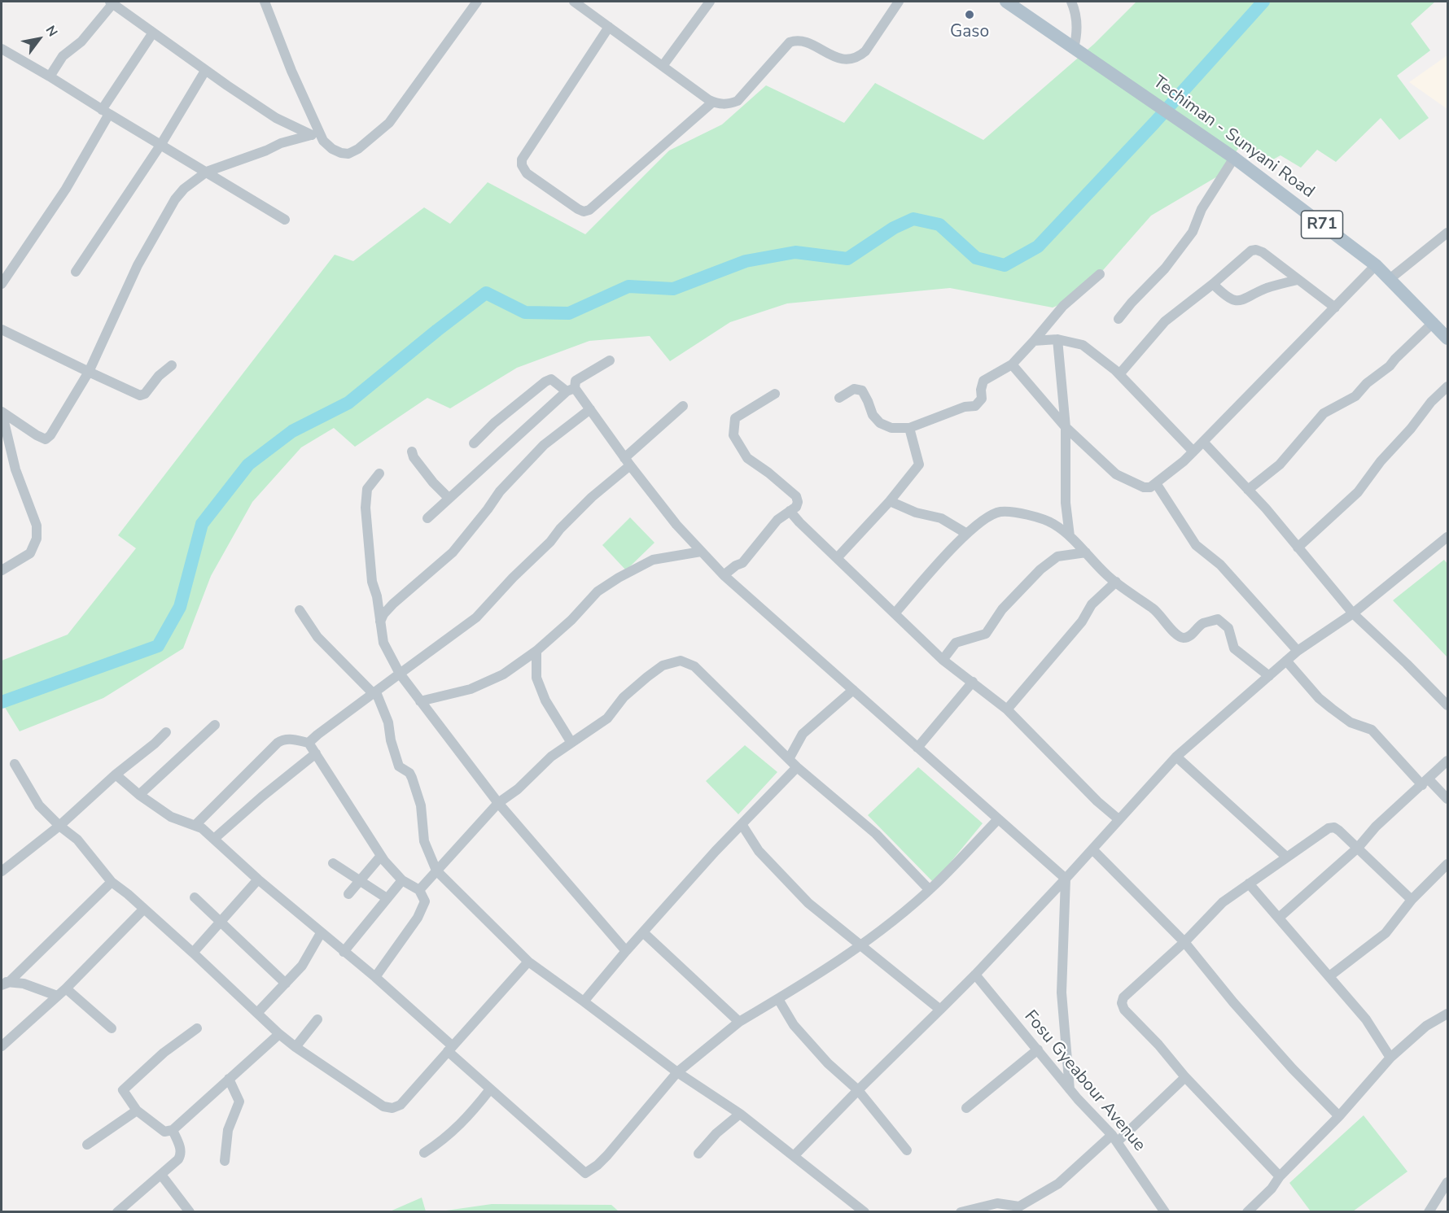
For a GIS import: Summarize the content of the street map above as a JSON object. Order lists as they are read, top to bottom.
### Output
{
  "streets": {
    "main road": ["Techiman - Sunyani Road", "R71"],
    "street": ["Fosu Gyeabour Avenue"]
  },
  "places": ["Gaso"],
  "north": "top right"
}
